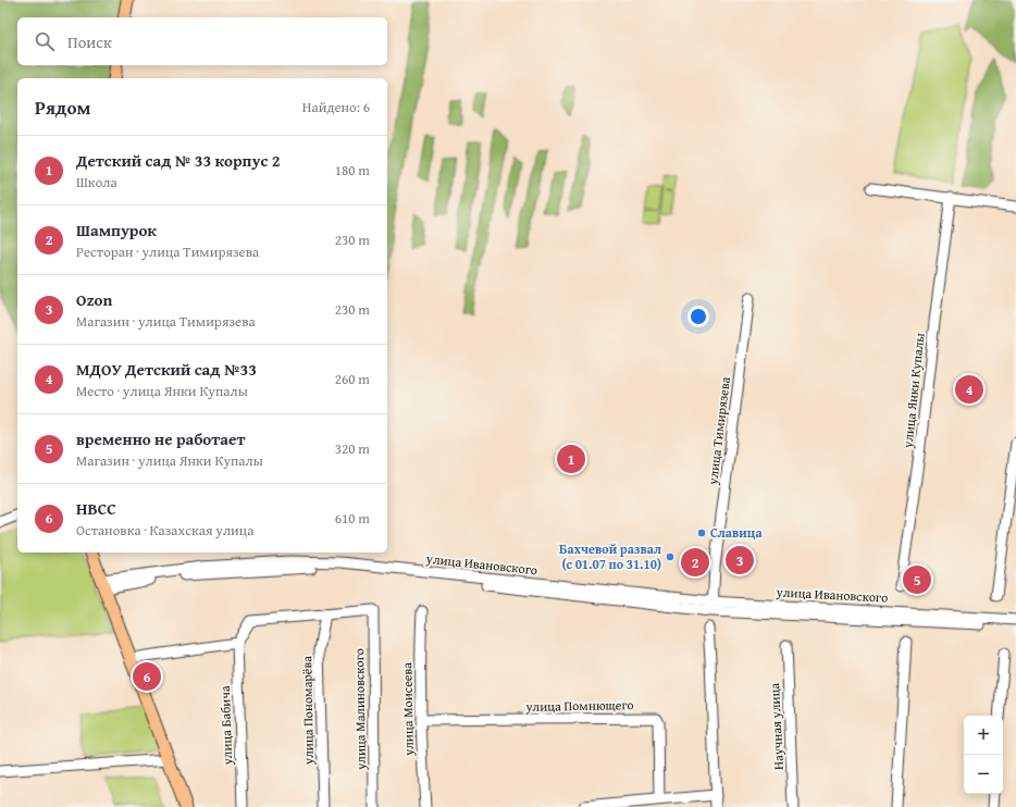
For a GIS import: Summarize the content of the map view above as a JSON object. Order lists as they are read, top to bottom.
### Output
{
  "streets": {
    "street": [
      "улица Янки Купалы",
      "улица Тимирязева",
      "улица Ивановского",
      "улица Помнющего",
      "улица Малиновского",
      "улица Моисеева",
      "улица Пономарёва",
      "улица Бабича",
      "Научная улица"
    ]
  },
  "crossings": [
    ["улица Тимирязева", "улица Ивановского"],
    ["улица Помнющего", "улица Моисеева"],
    ["улица Малиновского", "улица Пономарёва"]
  ],
  "places": ["Славица", "Бахчевой развал (с 01.07 по 31.10)"],
  "page": {
    "search": "Поиск",
    "heading": ["Рядом", "Найдено: 6"],
    "list": [
      {
        "mark": "1",
        "name": "Детский сад № 33 корпус 2",
        "note": "Школа",
        "value": "180 m"
      },
      {
        "mark": "2",
        "name": "Шампурок",
        "note": "Ресторан · улица Тимирязева",
        "value": "230 m"
      },
      {
        "mark": "3",
        "name": "Ozon",
        "note": "Магазин · улица Тимирязева",
        "value": "230 m"
      },
      {
        "mark": "4",
        "name": "МДОУ Детский сад №33",
        "note": "Место · улица Янки Купалы",
        "value": "260 m"
      },
      {
        "mark": "5",
        "name": "временно не работает",
        "note": "Магазин · улица Янки Купалы",
        "value": "320 m"
      },
      {
        "mark": "6",
        "name": "НВСС",
        "note": "Остановка · Казахская улица",
        "value": "610 m"
      }
    ],
    "pins": [
      "4",
      "1",
      "3",
      "2",
      "5",
      "6"
    ],
    "map_buttons": ["+", "−"]
  }
}
